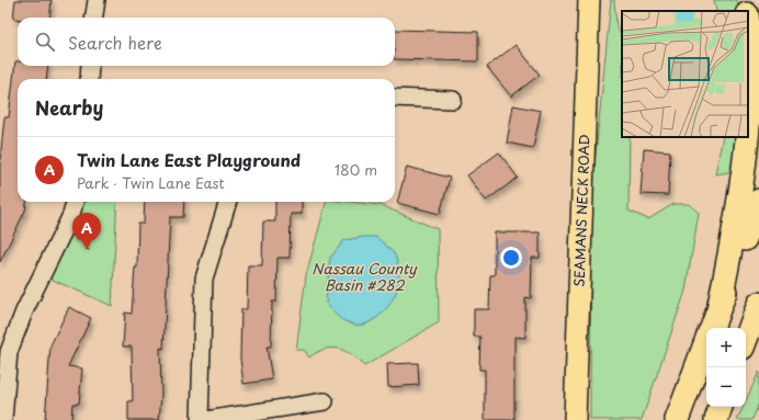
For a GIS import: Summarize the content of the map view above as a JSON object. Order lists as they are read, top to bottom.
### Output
{
  "streets": {
    "main road": ["SEAMANS NECK ROAD"]
  },
  "water": ["Nassau County Basin #282"],
  "page": {
    "search": "Search here",
    "heading": "Nearby",
    "list": [
      {
        "mark": "A",
        "name": "Twin Lane East Playground",
        "note": "Park · Twin Lane East",
        "value": "180 m"
      }
    ],
    "pins": "A",
    "map_buttons": ["+", "−"]
  }
}
